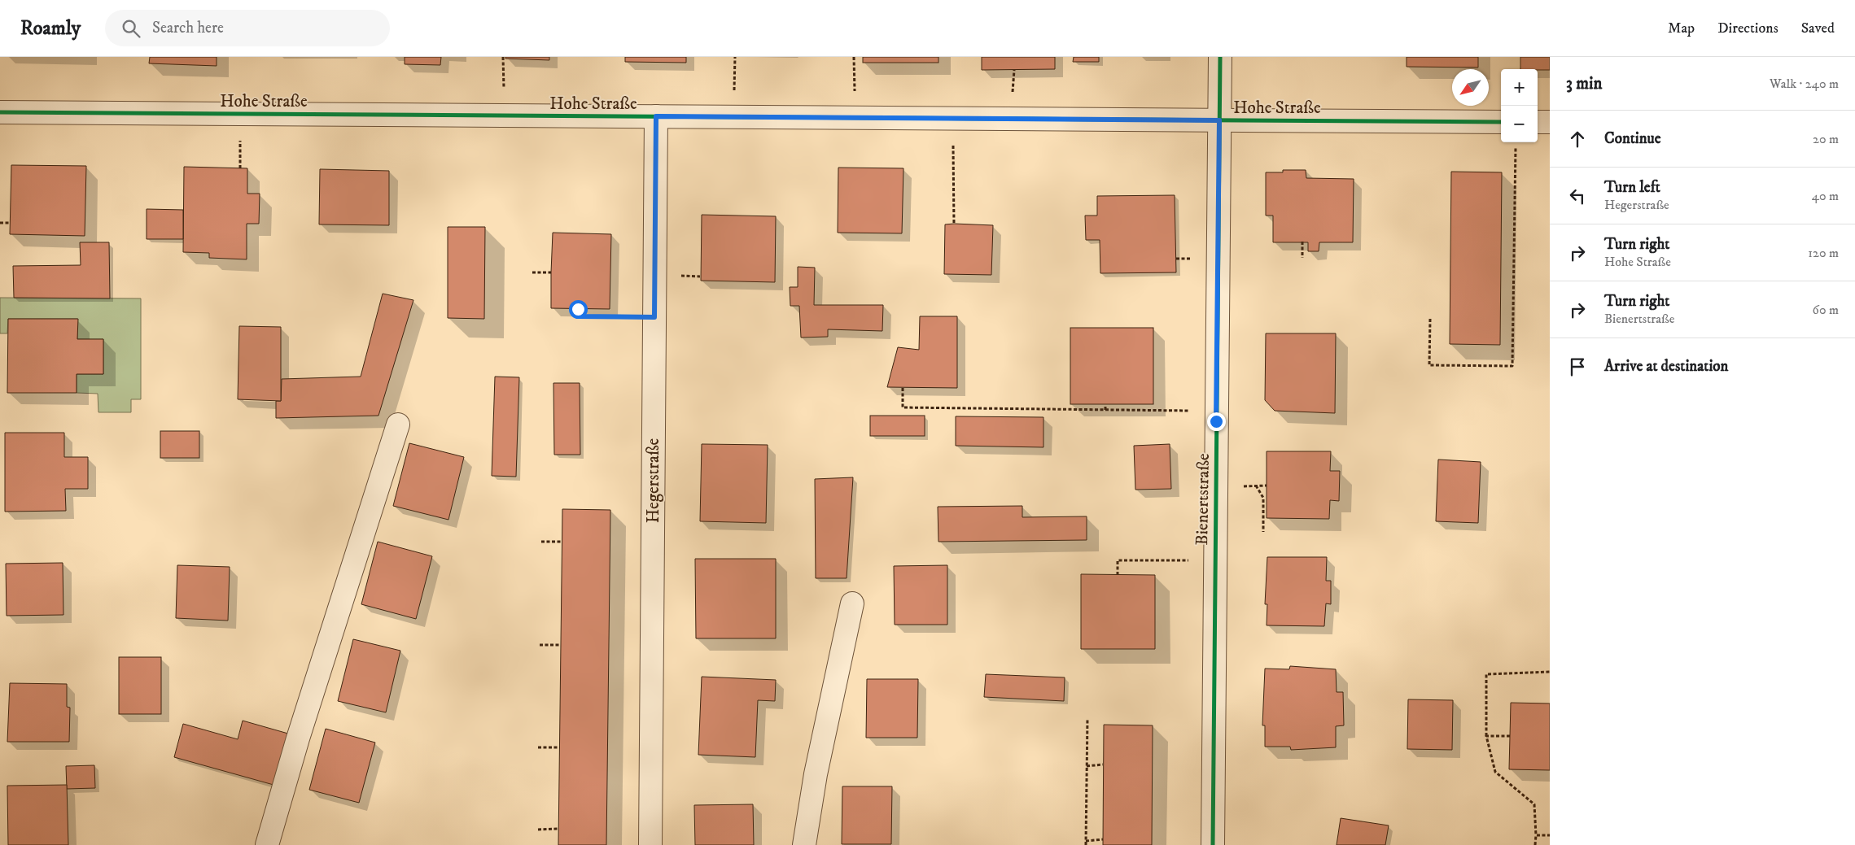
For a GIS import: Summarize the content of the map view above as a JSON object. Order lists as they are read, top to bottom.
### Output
{
  "streets": {
    "street": ["Hohe Straße", "Hegerstraße", "Bienertstraße"]
  },
  "crossings": [
    ["Hohe Straße", "Hegerstraße"],
    ["Hohe Straße", "Bienertstraße"]
  ],
  "north": "bottom left",
  "page": {
    "header": "Roamly",
    "search": "Search here",
    "nav": ["Map", "Directions", "Saved"],
    "heading": ["3 min", "Walk · 240 m"],
    "map_buttons": ["+", "−"],
    "list": [
      ["Continue", "20 m"],
      ["Turn left", "Hegerstraße", "40 m"],
      ["Turn right", "Hohe Straße", "120 m"],
      ["Turn right", "Bienertstraße", "60 m"],
      "Arrive at destination"
    ]
  }
}
